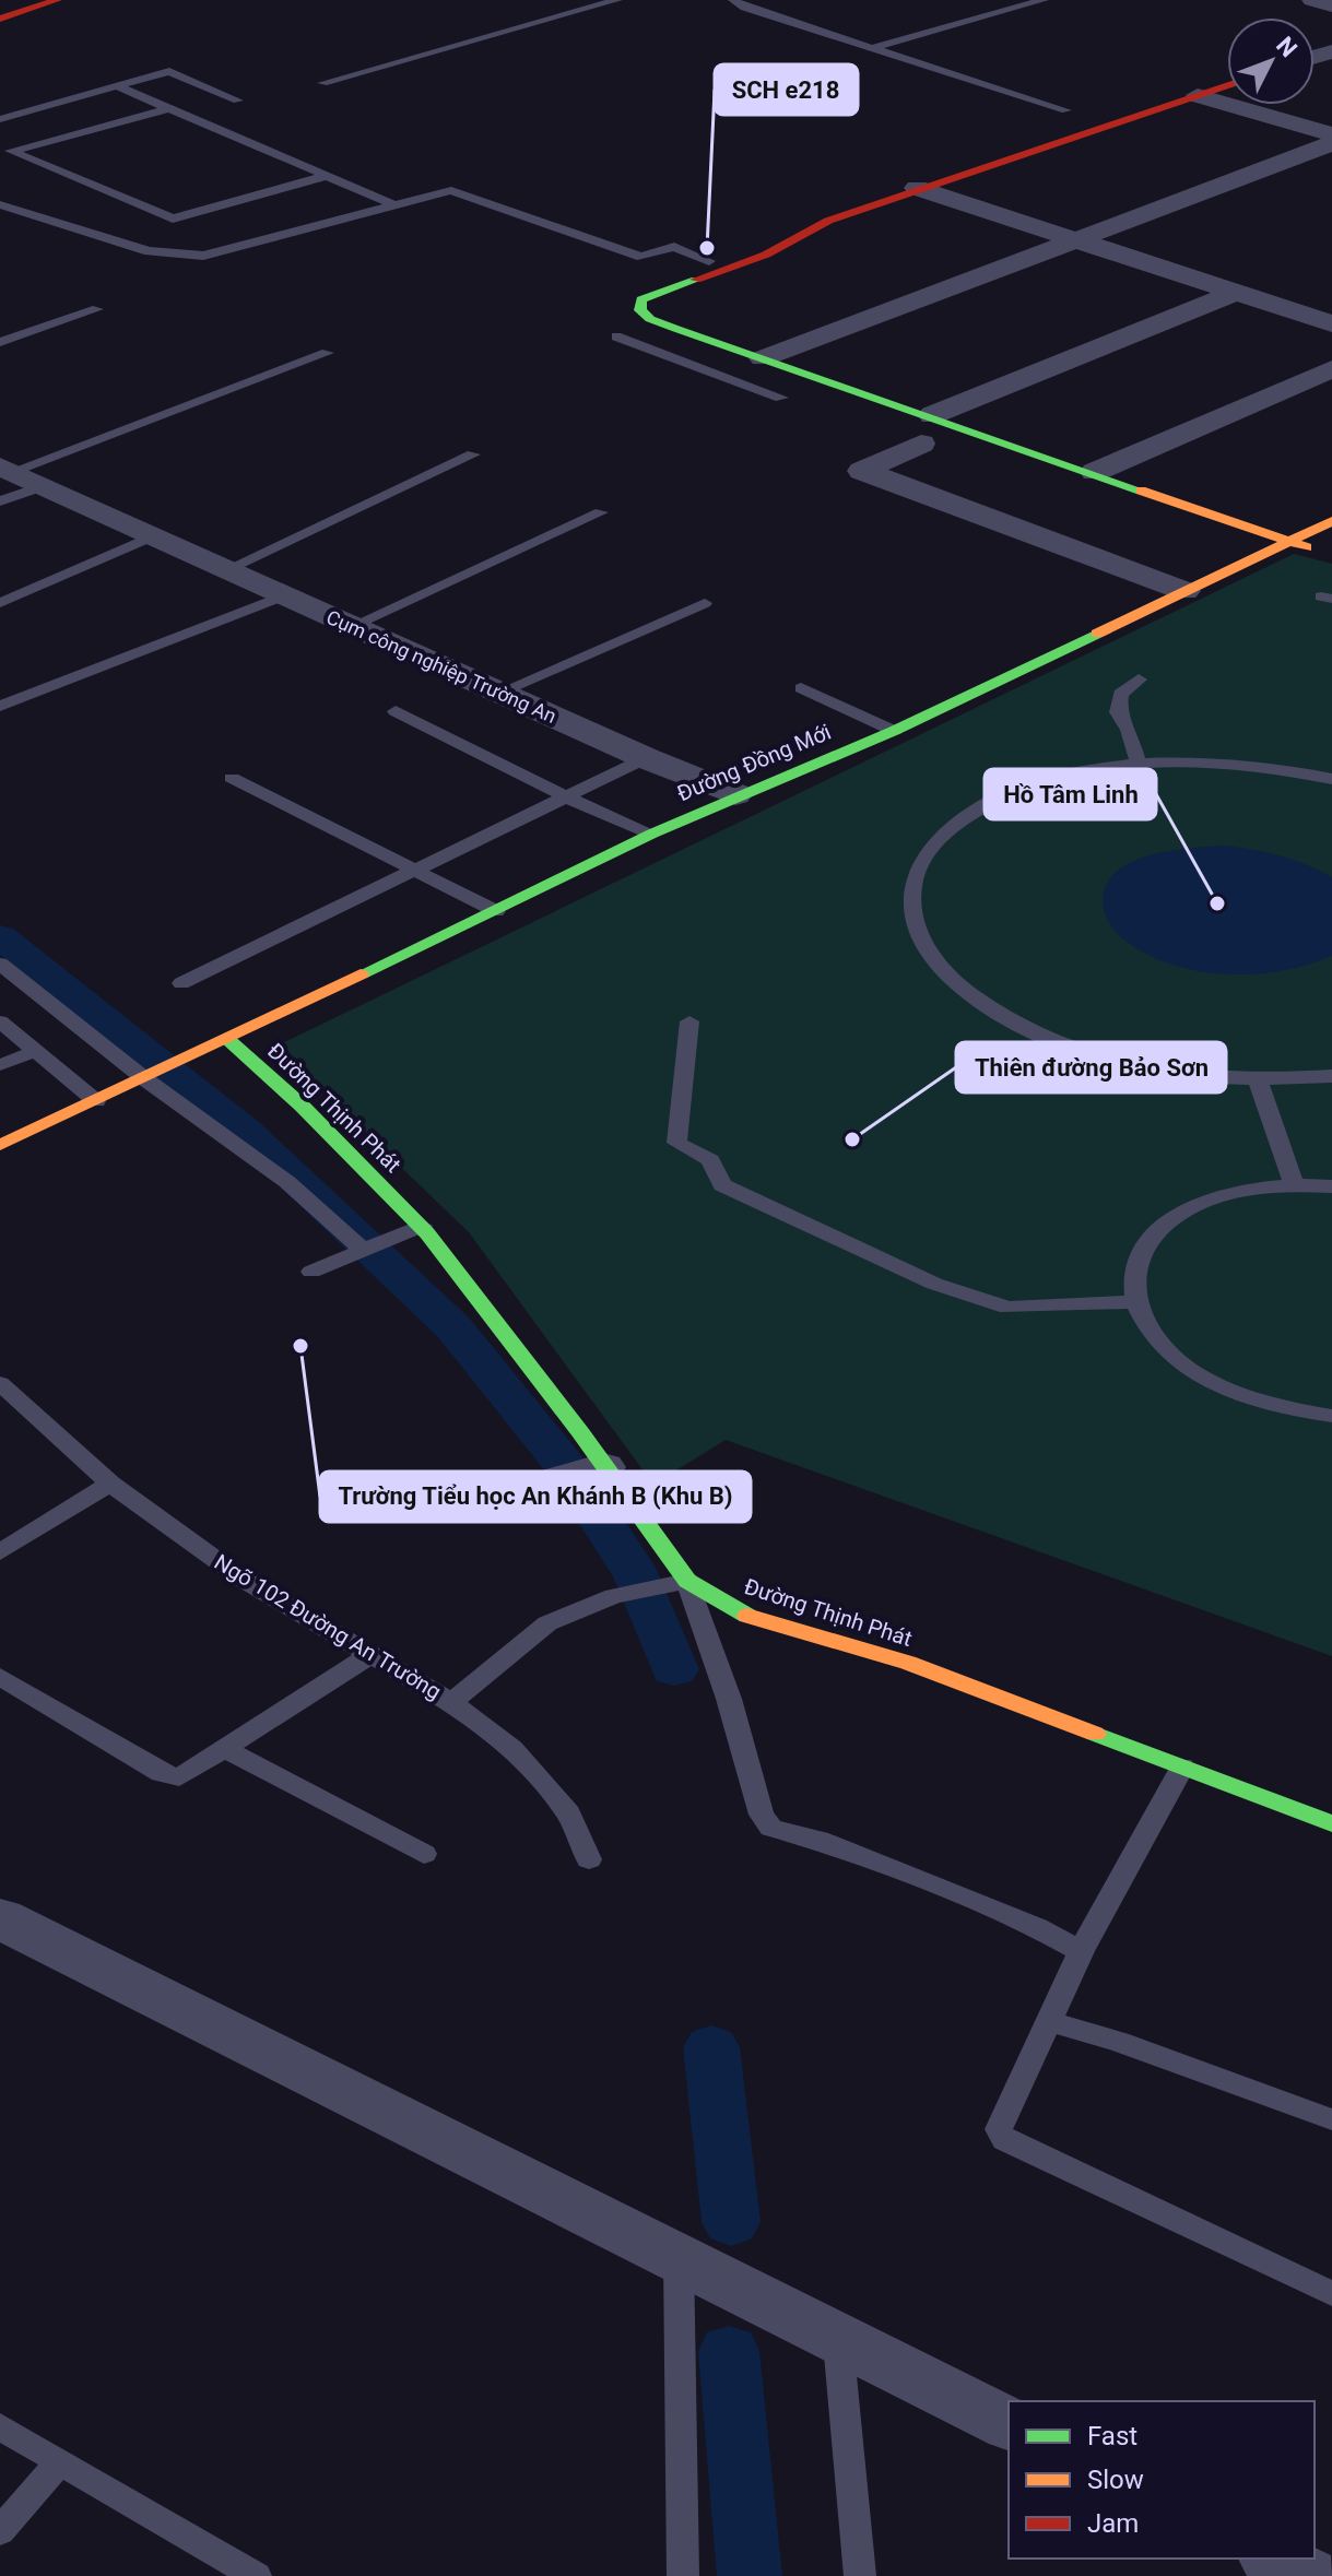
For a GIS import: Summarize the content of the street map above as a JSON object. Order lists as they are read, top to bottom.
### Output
{
  "streets": {
    "street": ["Cụm công nghiệp Trường An", "Đường Đồng Mới", "Đường Thịnh Phát"],
    "lane": ["Ngõ 102 Đường An Trường"]
  },
  "crossings": [
    ["Cụm công nghiệp Trường An", "Đường Đồng Mới"],
    ["Đường Đồng Mới", "Đường Thịnh Phát"],
    ["Đường Thịnh Phát", "Ngõ 102 Đường An Trường"]
  ],
  "places": [
    "SCH e218",
    "Hồ Tâm Linh",
    "Thiên đường Bảo Sơn",
    "Trường Tiểu học An Khánh B (Khu B)"
  ],
  "legend": ["Fast", "Slow", "Jam"],
  "north": "top right"
}
